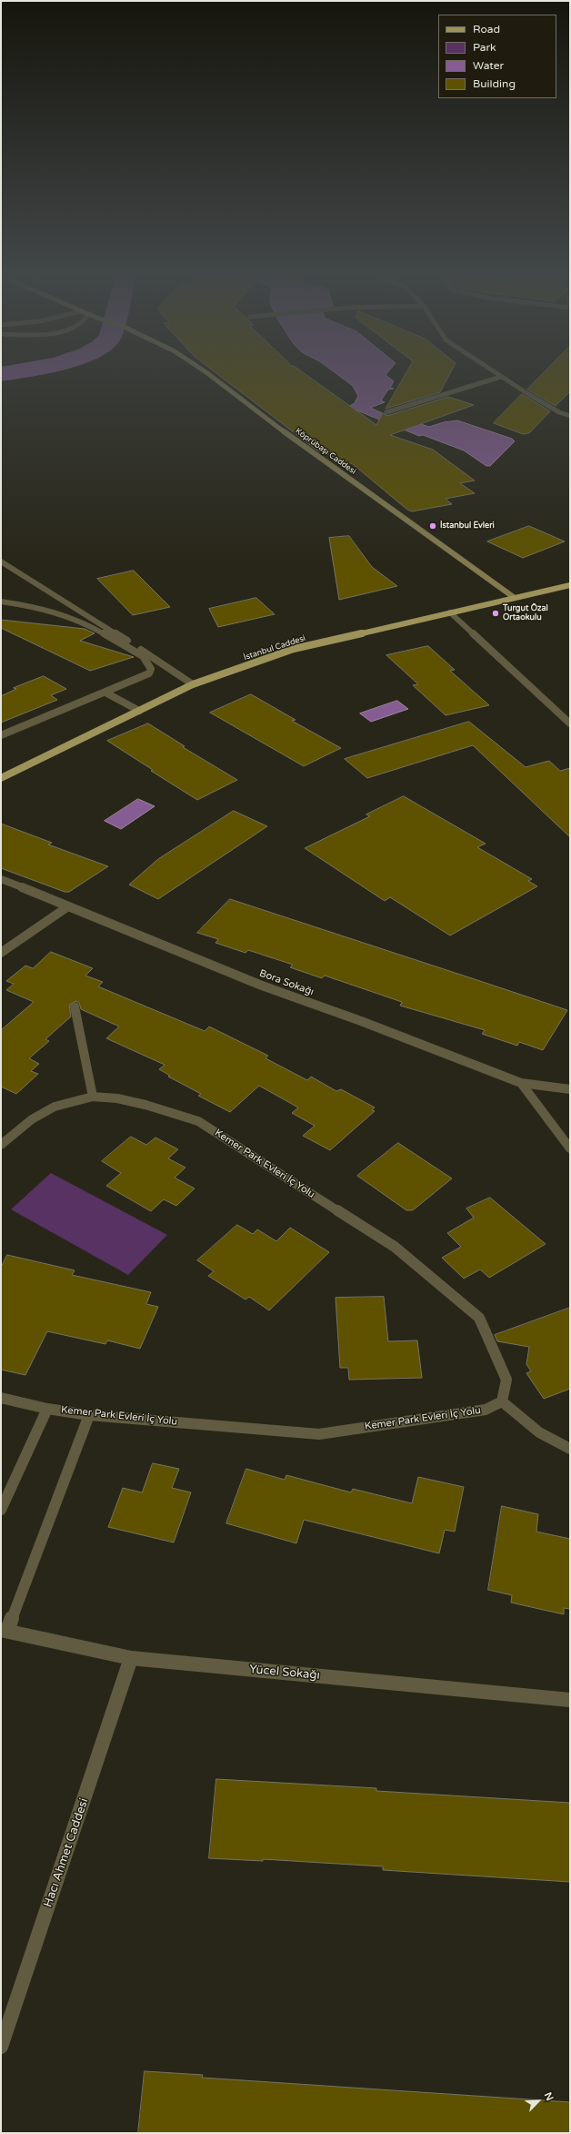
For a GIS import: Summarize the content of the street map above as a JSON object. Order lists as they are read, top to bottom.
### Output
{
  "streets": {
    "main road": ["İstanbul Caddesi"],
    "street": [
      "Köprübaşı Caddesi",
      "Bora Sokağı",
      "Kemer Park Evleri İç Yolu",
      "Yücel Sokağı",
      "Hacı Ahmet Caddesi"
    ]
  },
  "crossings": [
    ["Köprübaşı Caddesi", "İstanbul Caddesi"],
    ["Yücel Sokağı", "Hacı Ahmet Caddesi"]
  ],
  "places": ["İstanbul Evleri", "Turgut Özal Ortaokulu"],
  "legend": [
    "Road",
    "Park",
    "Water",
    "Building"
  ],
  "north": "top right"
}
